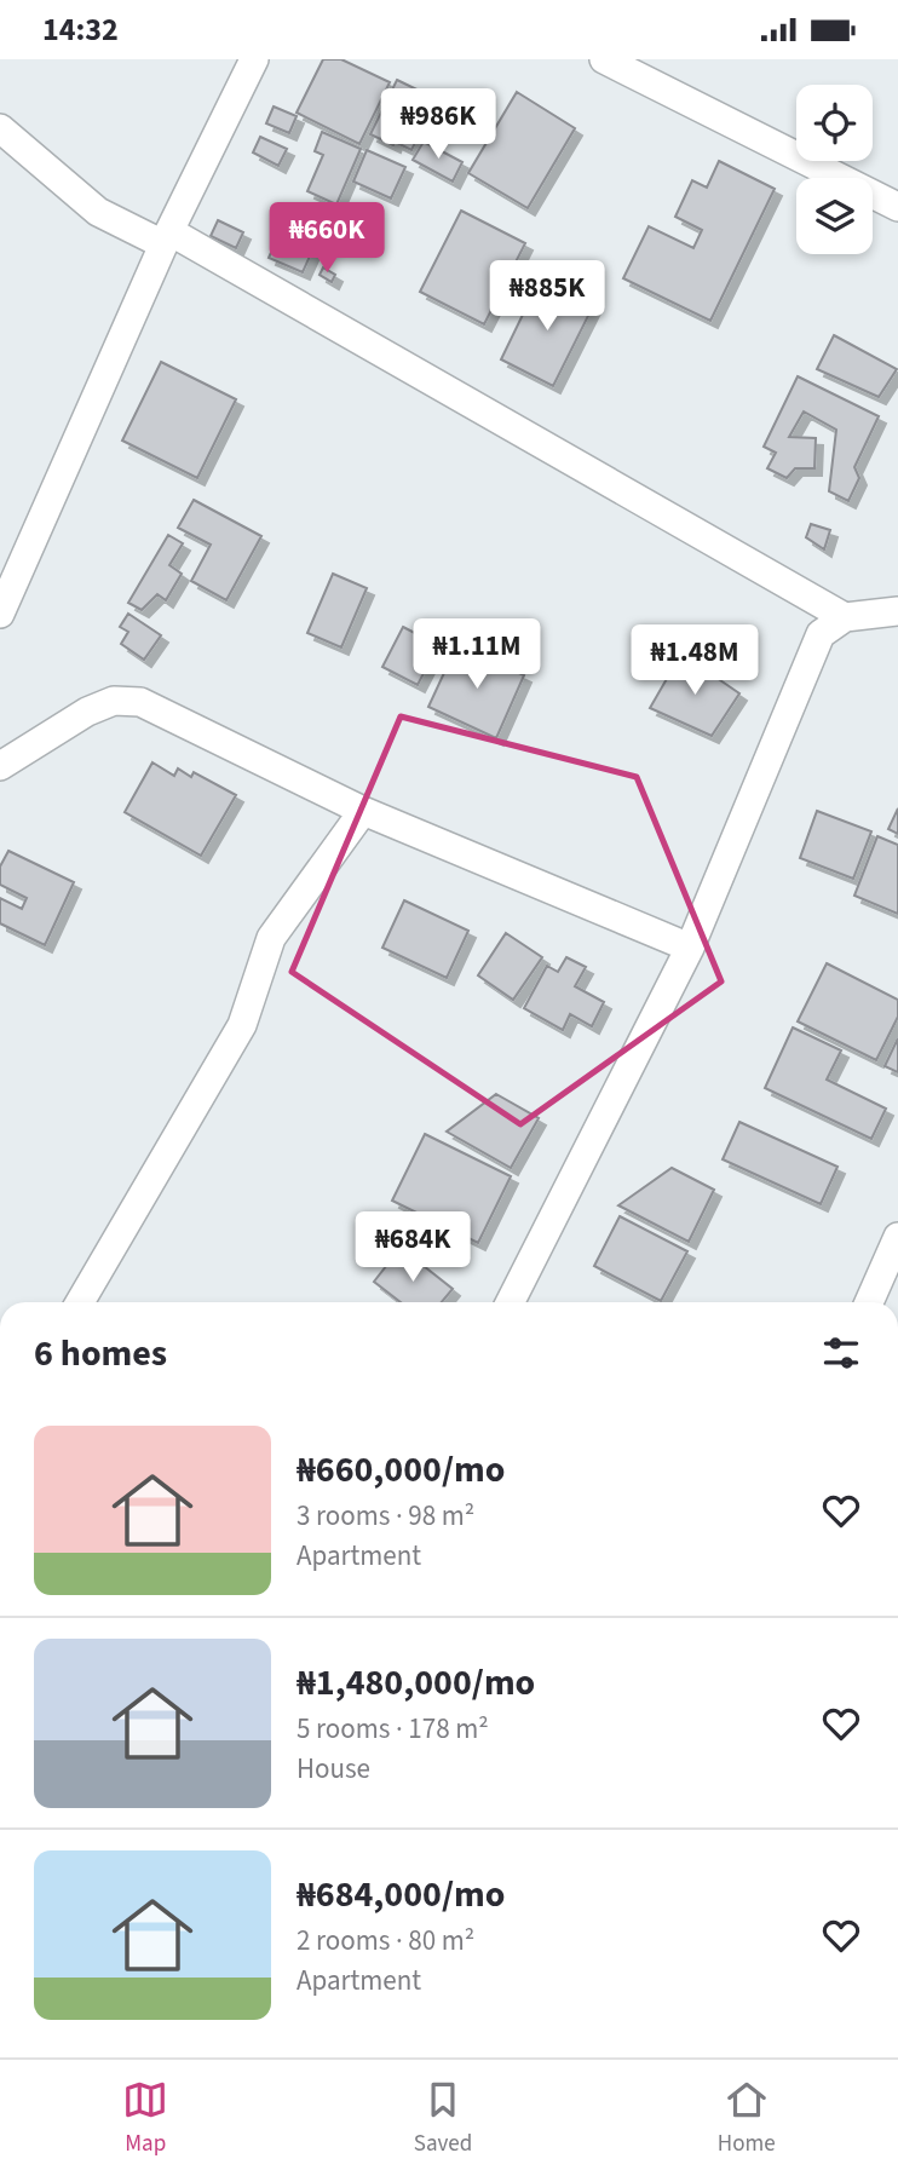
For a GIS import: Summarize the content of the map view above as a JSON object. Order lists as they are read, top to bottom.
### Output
{
  "page": {
    "status": "14:32",
    "price": [
      "₦986K",
      "₦660K",
      "₦885K",
      "₦1.11M",
      "₦1.48M",
      "₦684K"
    ],
    "heading": "6 homes",
    "list": [
      {
        "name": "₦660,000/mo",
        "note": "3 rooms · 98 m² · Apartment"
      },
      {
        "name": "₦1,480,000/mo",
        "note": "5 rooms · 178 m² · House"
      },
      {
        "name": "₦684,000/mo",
        "note": "2 rooms · 80 m² · Apartment"
      }
    ],
    "tabs": ["Map", "Saved", "Home"]
  }
}
